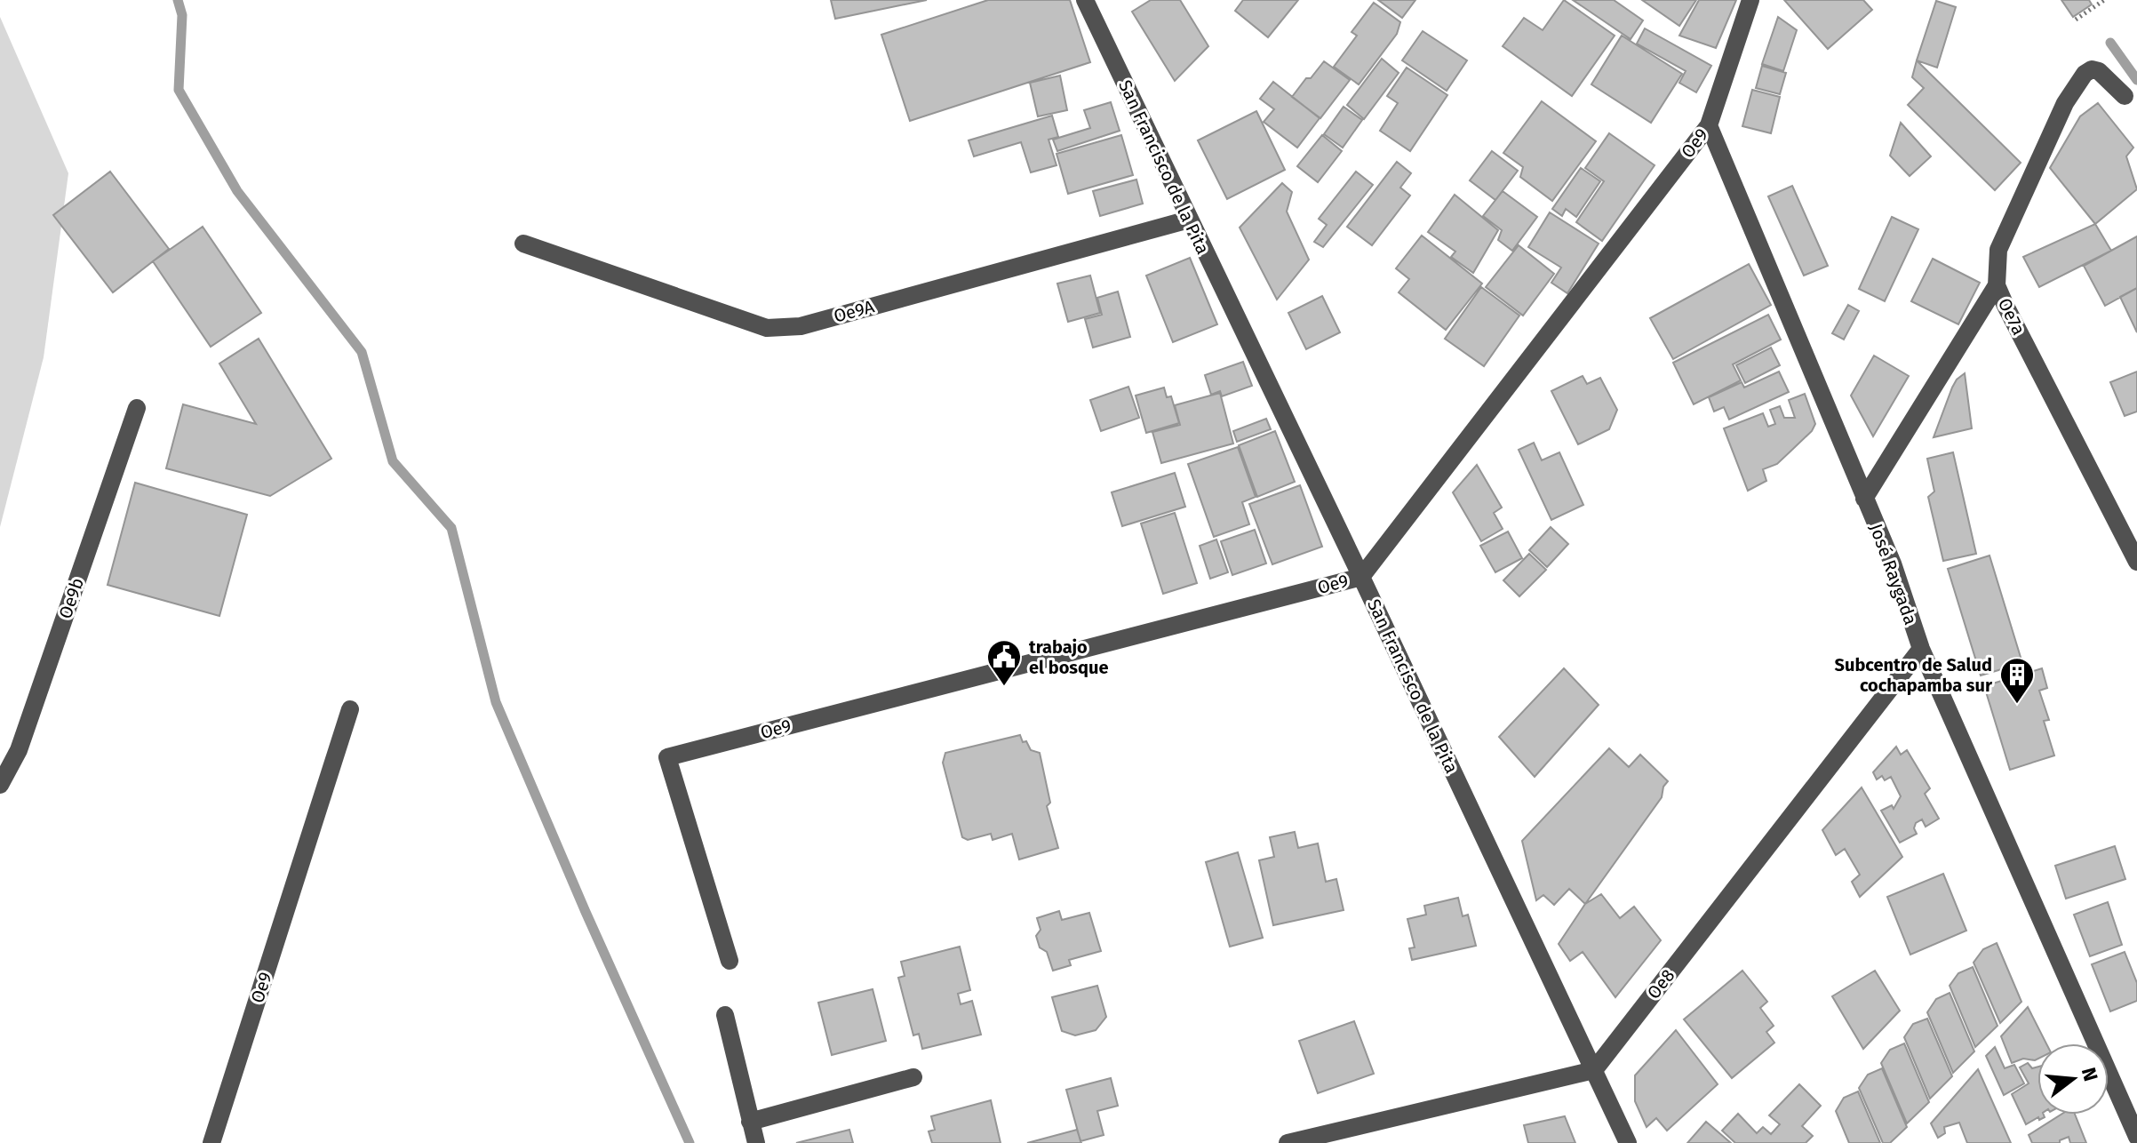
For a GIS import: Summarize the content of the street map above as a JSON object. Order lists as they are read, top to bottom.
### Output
{
  "streets": {
    "street": [
      "Oe9",
      "San Francisco de la Pita",
      "Oe9A",
      "Oe7a",
      "José Raygada",
      "Oe9b",
      "Oe8"
    ]
  },
  "crossings": [
    ["Oe9", "San Francisco de la Pita"],
    ["Oe9", "José Raygada"],
    ["San Francisco de la Pita", "Oe9A"],
    ["San Francisco de la Pita", "Oe8"],
    ["José Raygada", "Oe8"]
  ],
  "places": {
    "public building": ["trabajo el bosque"],
    "building": ["Subcentro de Salud cochapamba sur"]
  },
  "north": "right"
}
